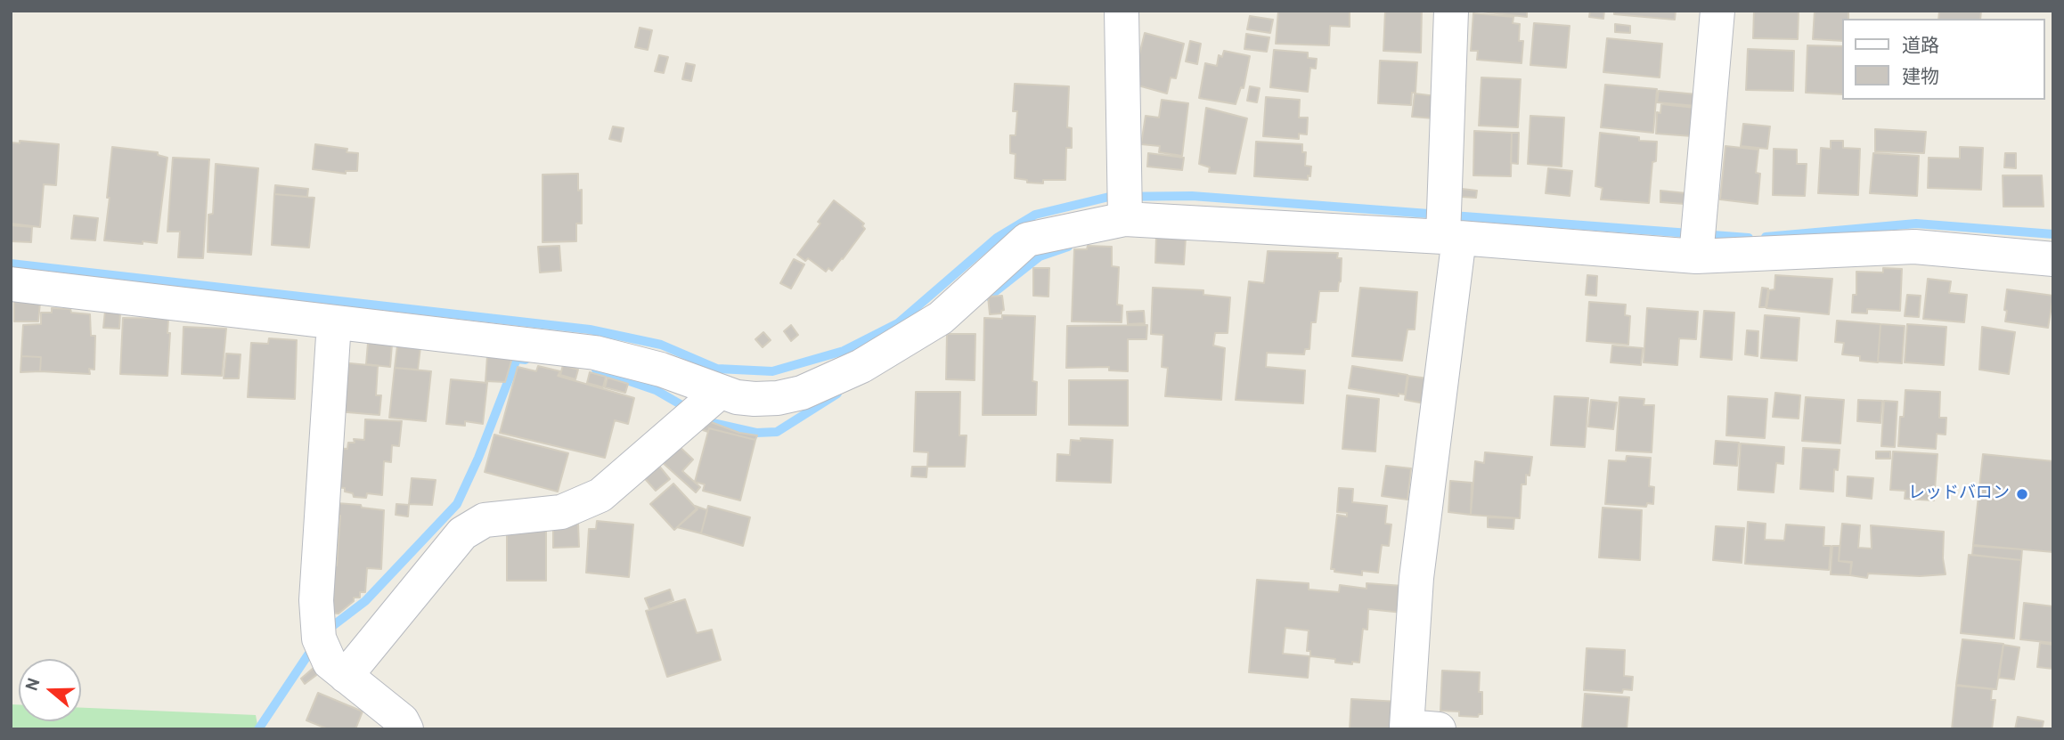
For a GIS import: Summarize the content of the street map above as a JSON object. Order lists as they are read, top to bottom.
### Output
{
  "places": ["レッドバロン"],
  "legend": ["道路", "建物"],
  "north": "left"
}
